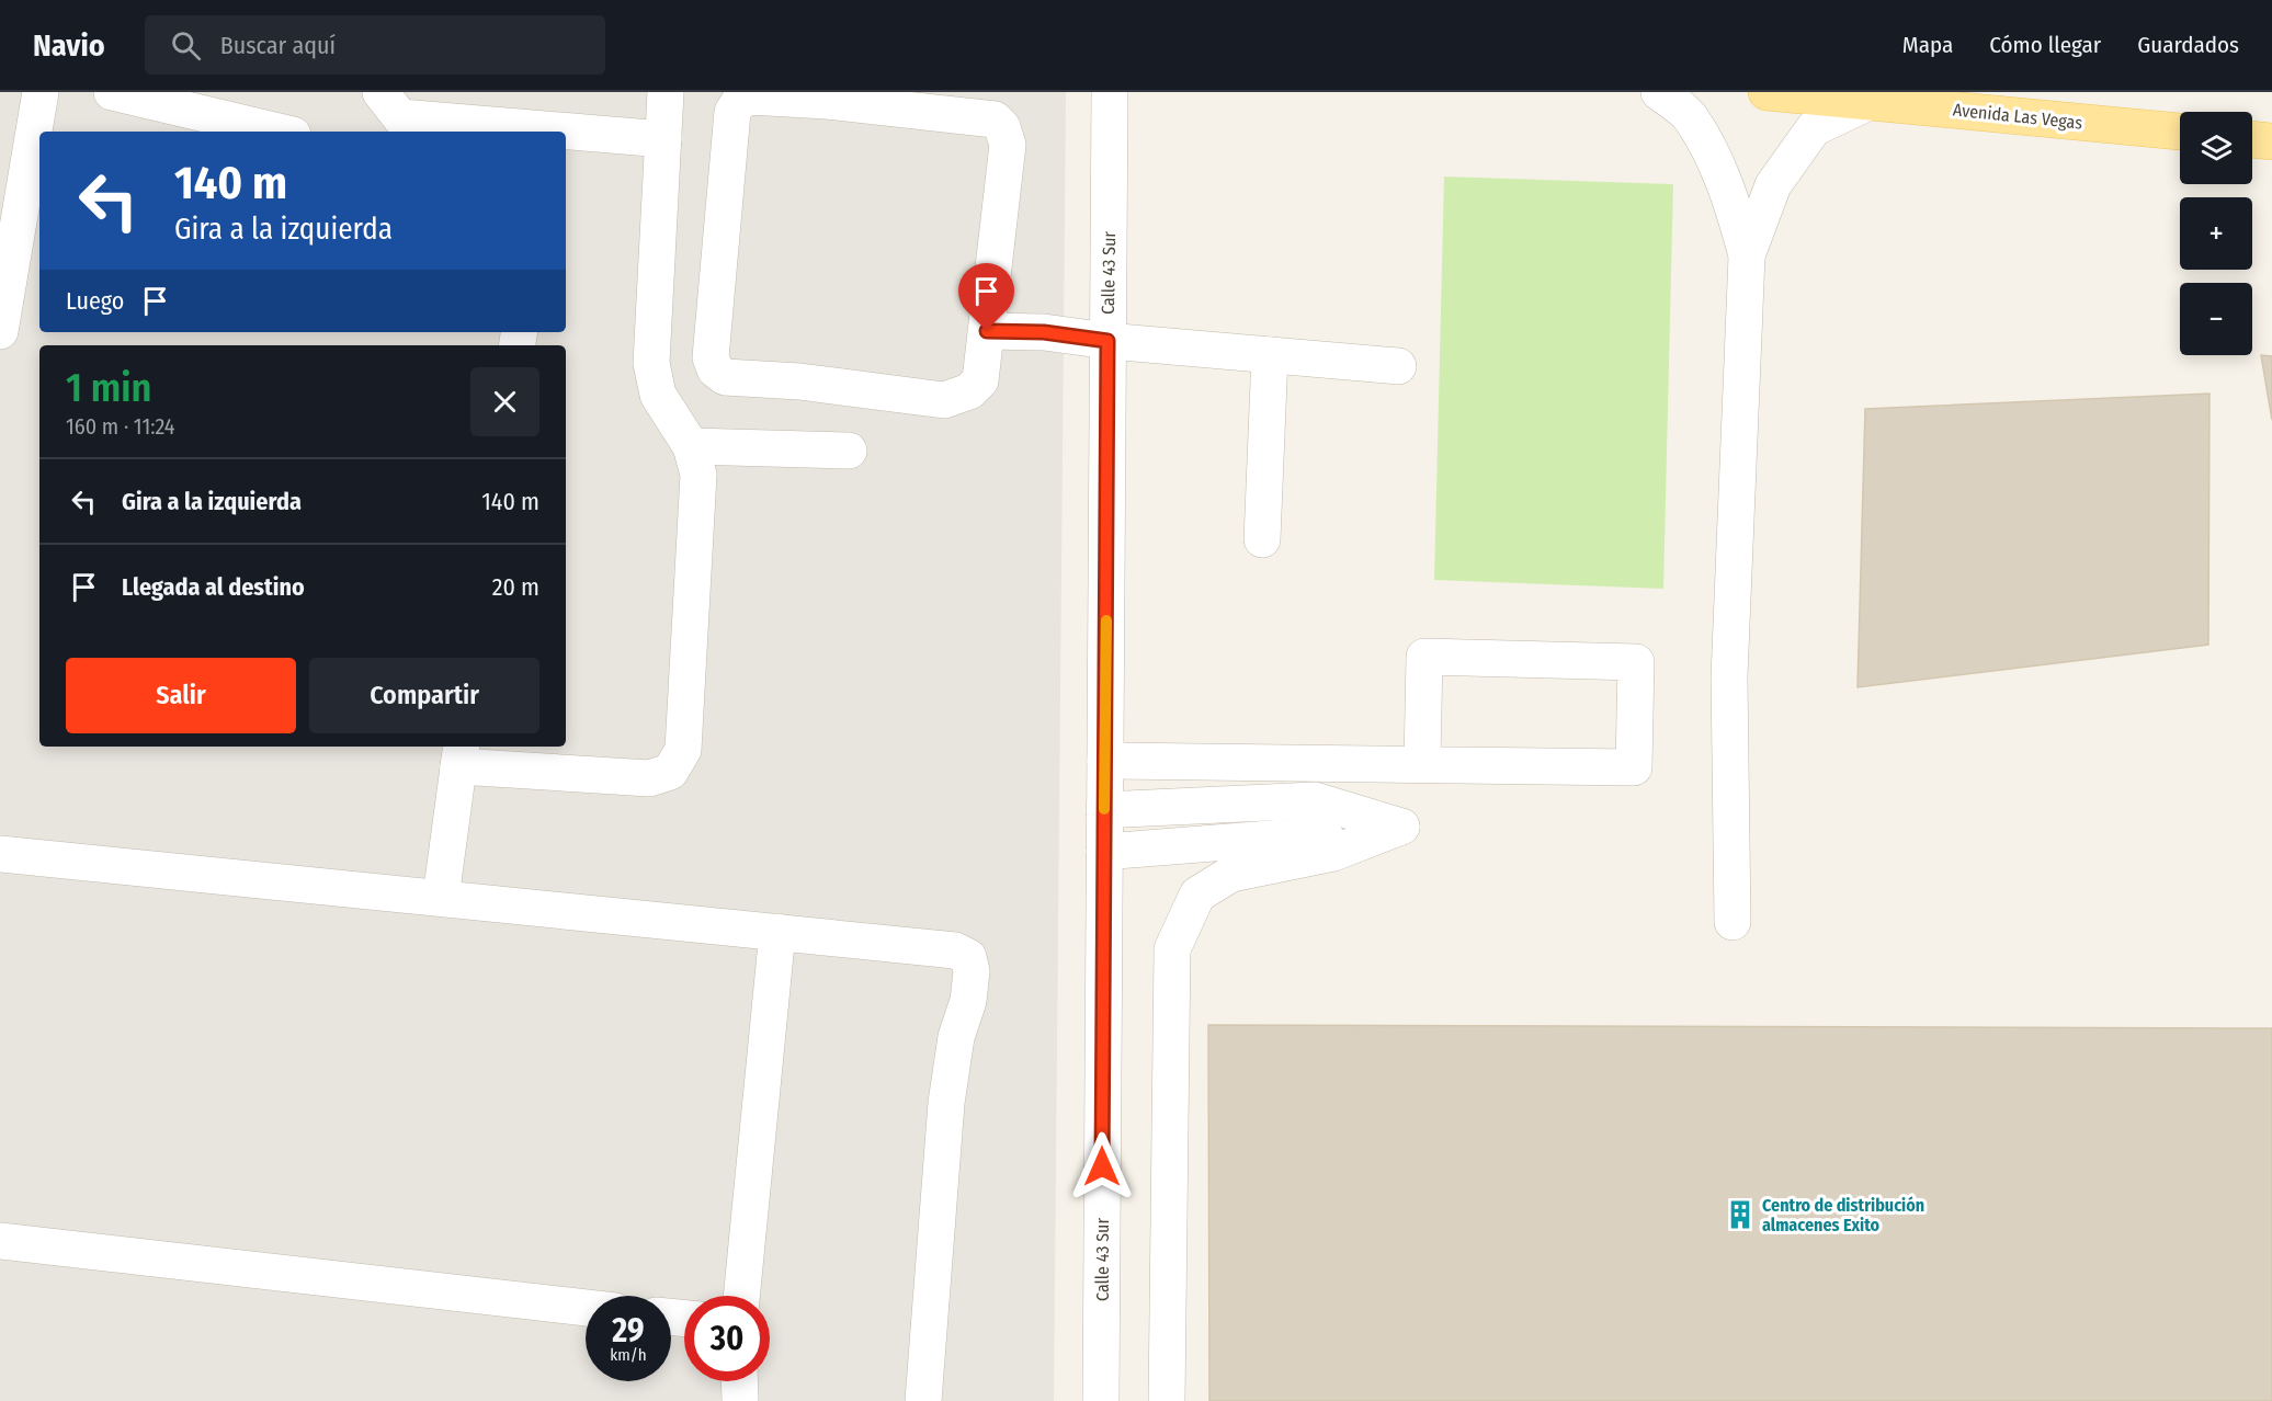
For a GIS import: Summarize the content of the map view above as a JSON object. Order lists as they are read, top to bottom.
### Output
{
  "streets": {
    "main road": ["Avenida Las Vegas"],
    "street": ["Calle 43 Sur"]
  },
  "places": {
    "building": ["Centro de distribución almacenes Exito"]
  },
  "page": {
    "header": "Navio",
    "search": "Buscar aquí",
    "nav": ["Mapa", "Cómo llegar", "Guardados"],
    "map_buttons": ["+", "−"],
    "turn": ["140 m", "Gira a la izquierda"],
    "then": "Luego",
    "heading": ["1 min", "160 m · 11:24"],
    "list": [
      {
        "name": "Gira a la izquierda",
        "value": "140 m"
      },
      {
        "name": "Llegada al destino",
        "value": "20 m"
      }
    ],
    "buttons": ["Salir", "Compartir"],
    "speed": "29 km/h",
    "limit": "30"
  }
}
